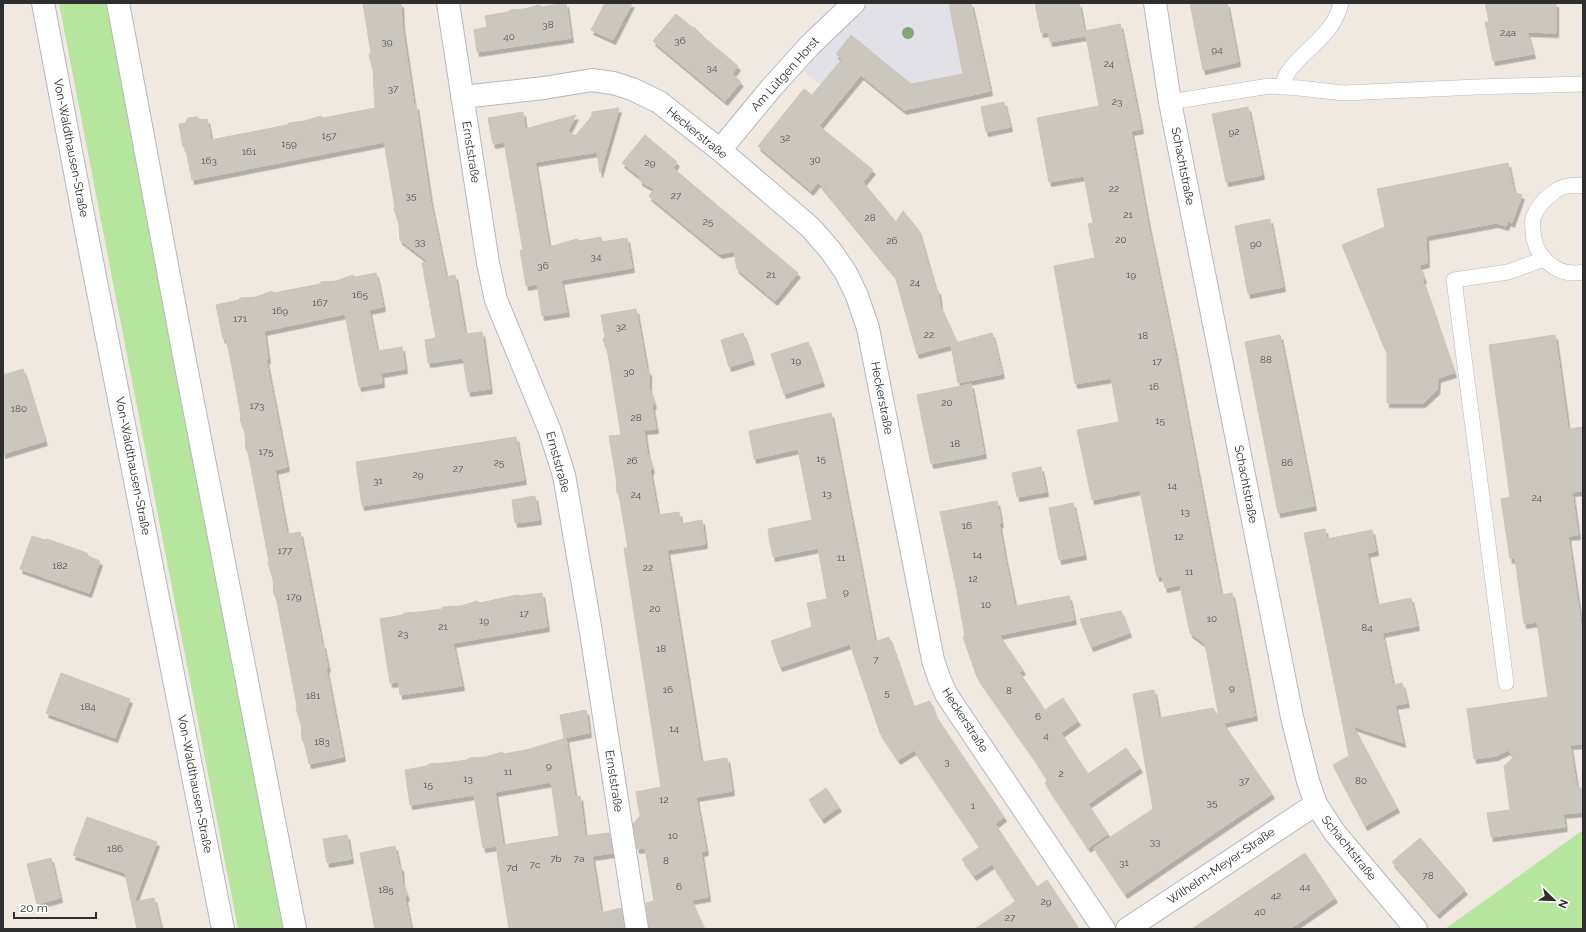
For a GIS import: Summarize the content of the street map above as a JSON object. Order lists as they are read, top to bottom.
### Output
{
  "streets": {
    "street": [
      "Am Lütgen Horst",
      "Heckerstraße",
      "Von-Waldthausen-Straße",
      "Ernststraße",
      "Schachtstraße",
      "Wilhelm-Meyer-Straße"
    ]
  },
  "crossings": [
    ["Am Lütgen Horst", "Heckerstraße"],
    ["Heckerstraße", "Ernststraße"],
    ["Schachtstraße", "Wilhelm-Meyer-Straße"]
  ],
  "house_numbers": [
    "38",
    "24a",
    "40",
    "36",
    "39",
    "94",
    "24",
    "34",
    "37",
    "23",
    "92",
    "157",
    "32",
    "159",
    "161",
    "30",
    "163",
    "29",
    "22",
    "35",
    "27",
    "21",
    "28",
    "25",
    "20",
    "26",
    "33",
    "90",
    "34",
    "36",
    "21",
    "19",
    "24",
    "165",
    "167",
    "169",
    "171",
    "32",
    "22",
    "18",
    "88",
    "19",
    "17",
    "30",
    "16",
    "20",
    "173",
    "180",
    "28",
    "15",
    "18",
    "175",
    "15",
    "26",
    "25",
    "86",
    "27",
    "29",
    "31",
    "14",
    "13",
    "24",
    "24",
    "13",
    "16",
    "12",
    "177",
    "14",
    "11",
    "182",
    "22",
    "11",
    "12",
    "9",
    "179",
    "10",
    "20",
    "17",
    "10",
    "19",
    "21",
    "84",
    "23",
    "18",
    "7",
    "9",
    "16",
    "8",
    "5",
    "181",
    "184",
    "6",
    "14",
    "4",
    "183",
    "3",
    "9",
    "11",
    "2",
    "13",
    "37",
    "80",
    "15",
    "12",
    "35",
    "1",
    "10",
    "33",
    "186",
    "7b",
    "7a",
    "8",
    "31",
    "7c",
    "7d",
    "78",
    "6",
    "44",
    "185",
    "42",
    "29",
    "40",
    "27"
  ],
  "scale_bar": "20 m",
  "north": "bottom right"
}
